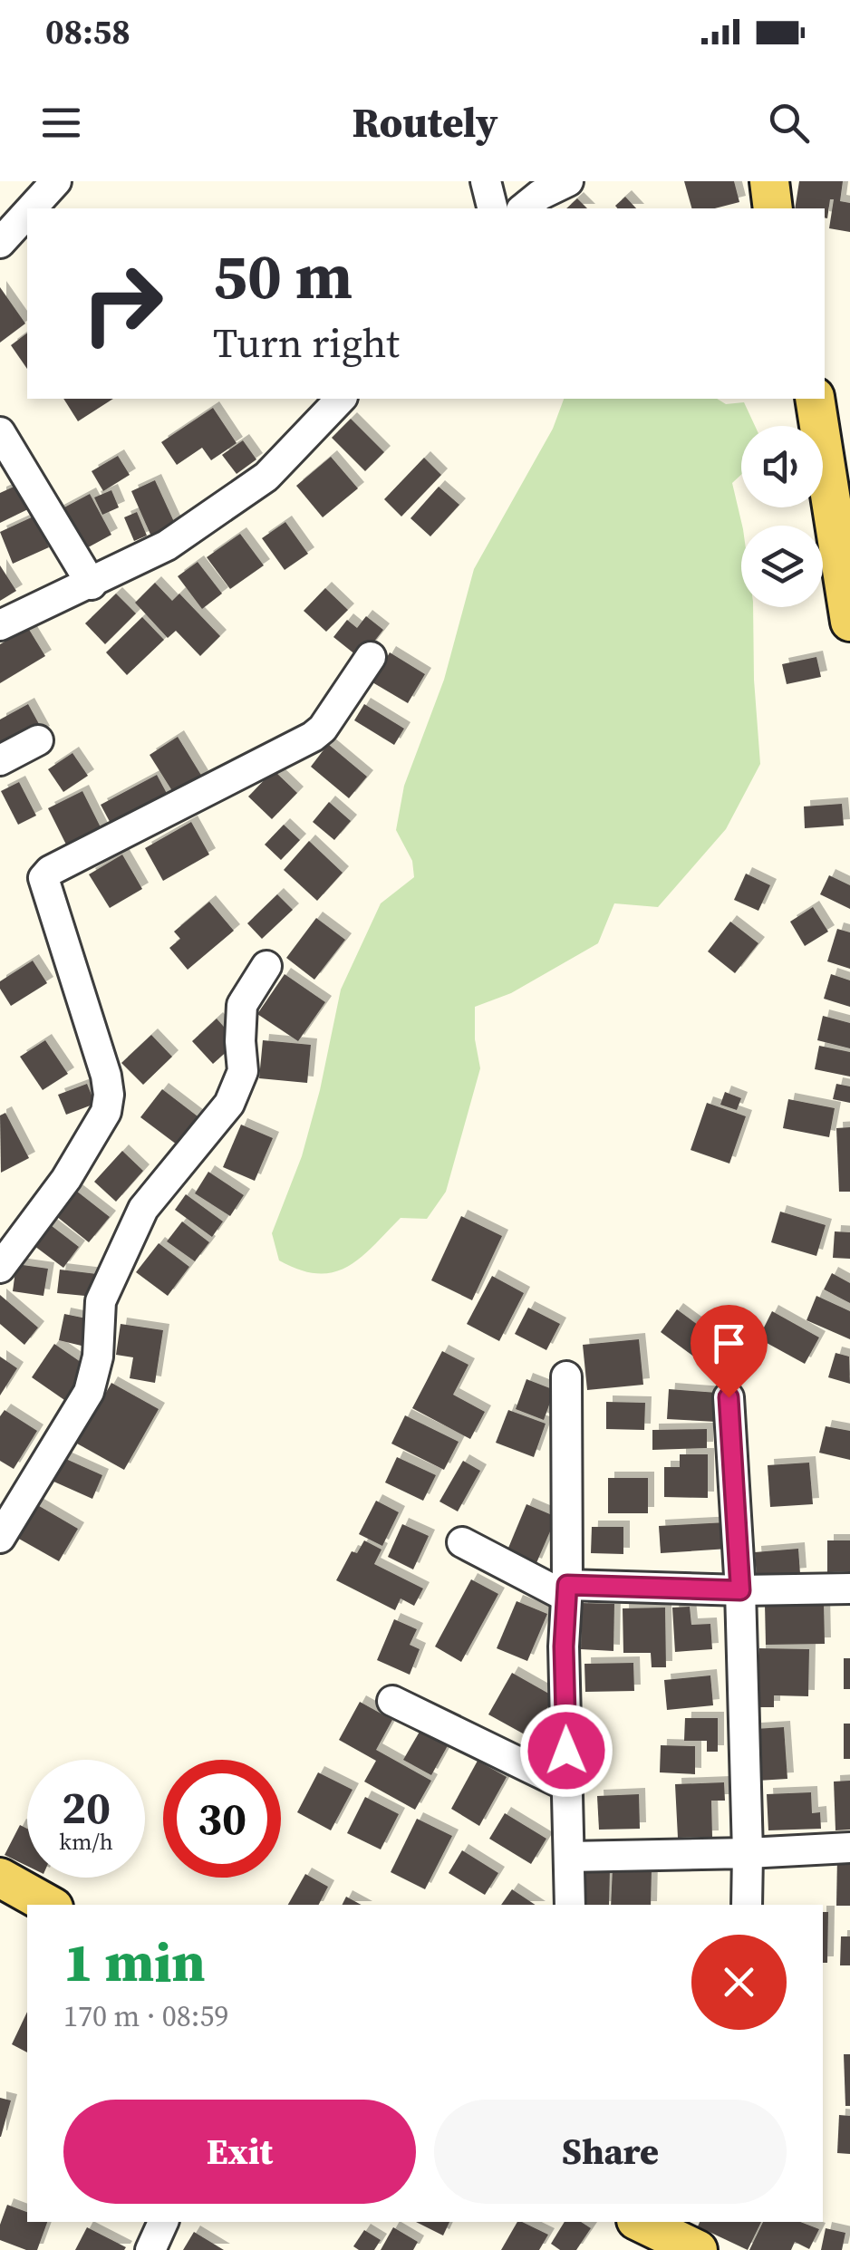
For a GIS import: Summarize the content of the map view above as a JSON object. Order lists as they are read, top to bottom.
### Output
{
  "page": {
    "status": "08:58",
    "header": "Routely",
    "turn": ["50 m", "Turn right"],
    "speed": "20 km/h",
    "limit": "30",
    "heading": ["1 min", "170 m · 08:59"],
    "buttons": ["Exit", "Share"]
  }
}
